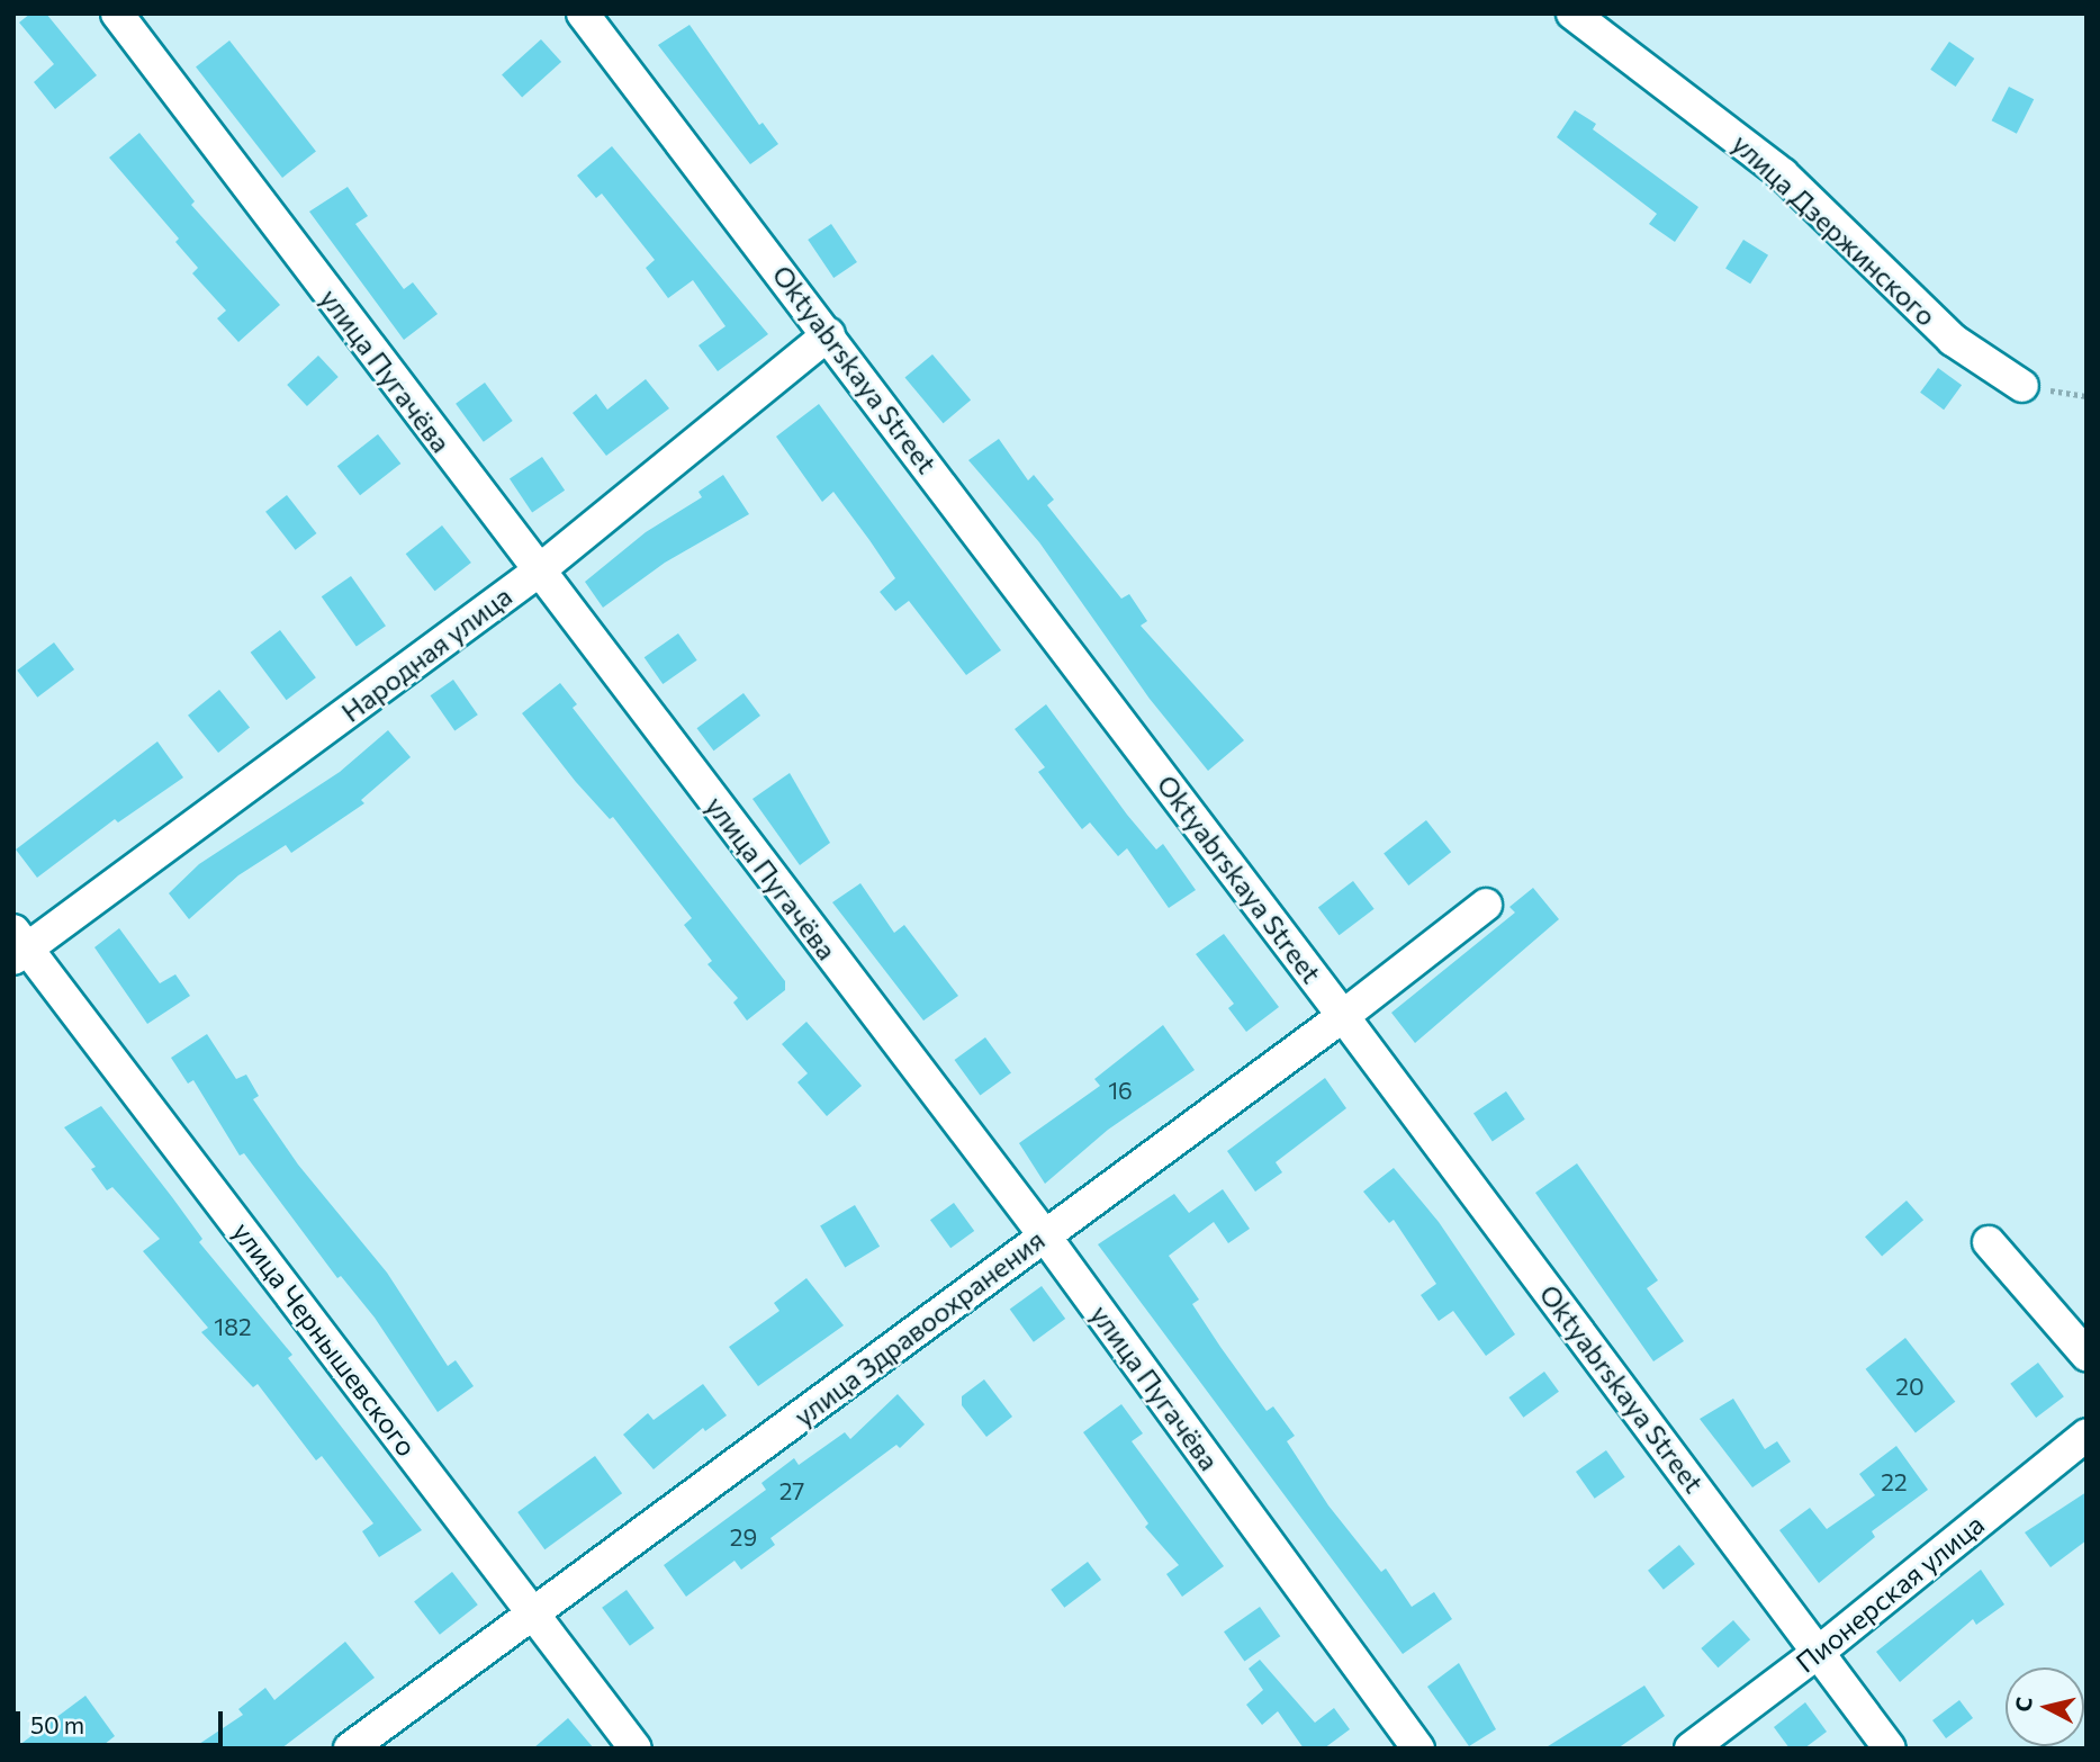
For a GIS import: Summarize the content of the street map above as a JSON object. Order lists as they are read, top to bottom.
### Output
{
  "streets": {
    "street": [
      "улица Дзержинского",
      "Oktyabrskaya Street",
      "улица Пугачёва",
      "Народная улица",
      "улица Здравоохранения",
      "улица Чернышевского",
      "Пионерская улица"
    ]
  },
  "crossings": [
    ["Oktyabrskaya Street", "Народная улица"],
    ["Oktyabrskaya Street", "улица Здравоохранения"],
    ["Oktyabrskaya Street", "Пионерская улица"],
    ["улица Пугачёва", "Народная улица"],
    ["улица Пугачёва", "улица Здравоохранения"],
    ["Народная улица", "улица Чернышевского"],
    ["улица Здравоохранения", "улица Чернышевского"]
  ],
  "house_numbers": [
    "16",
    "182",
    "20",
    "22",
    "27",
    "29"
  ],
  "scale_bar": "50 m",
  "north": "left"
}
